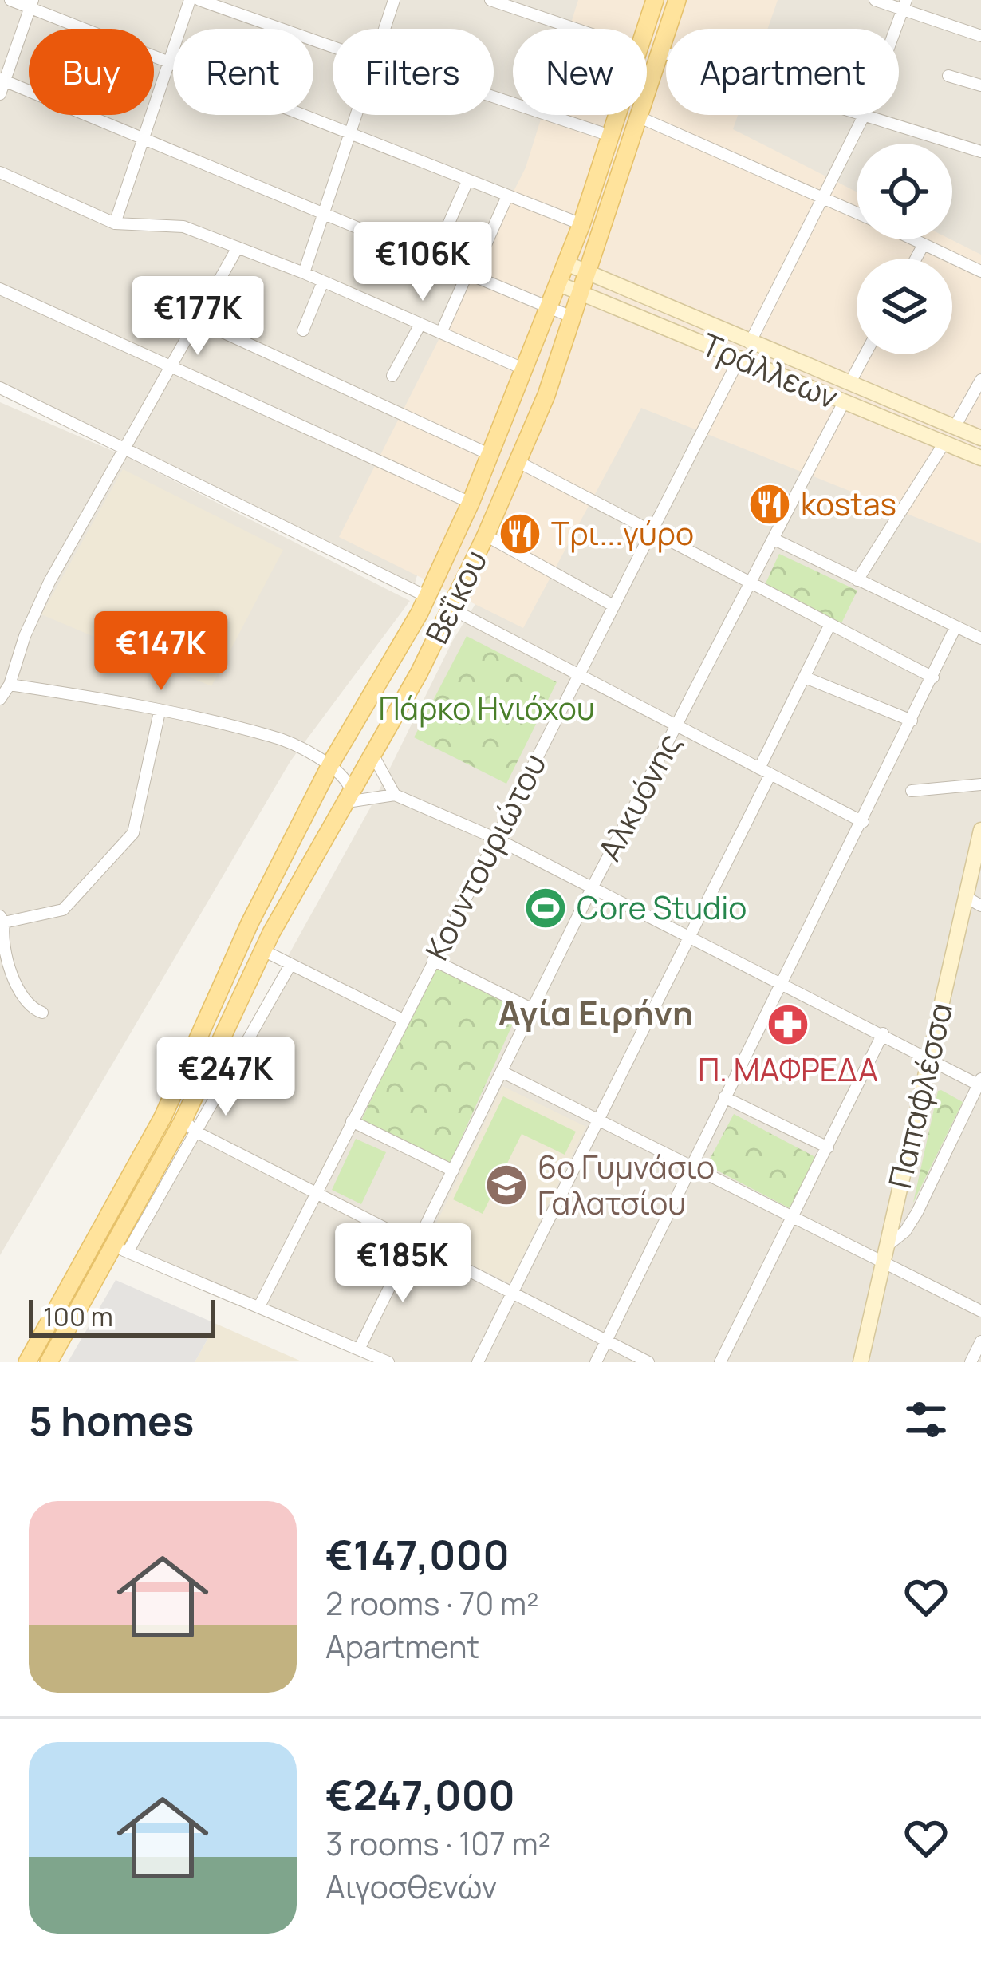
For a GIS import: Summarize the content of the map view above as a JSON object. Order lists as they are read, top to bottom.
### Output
{
  "streets": {
    "main road": ["Βεΐκου"],
    "street": [
      "Τράλλεων",
      "Αλκυόνης",
      "Κουντουριώτου",
      "Παπαφλέσσα"
    ]
  },
  "crossings": [
    ["Τράλλεων", "Βεΐκου"],
    ["Τράλλεων", "Αλκυόνης"],
    ["Τράλλεων", "Κουντουριώτου"]
  ],
  "districts": ["Αγία Ειρήνη"],
  "parks": ["Πάρκο Ηνιόχου"],
  "places": {
    "restaurant": ["kostas", "Τρι...γύρο"],
    "sports": ["Core Studio"],
    "pharmacy": ["Π. ΜΑΦΡΕΔΑ"],
    "school or university": ["6ο Γυμνάσιο Γαλατσίου"]
  },
  "scale_bar": "100 m",
  "page": {
    "chip": [
      "Buy",
      "Rent",
      "Filters",
      "New",
      "Apartment"
    ],
    "price": [
      "€106K",
      "€177K",
      "€147K",
      "€247K",
      "€185K"
    ],
    "scale": "100 m",
    "heading": "5 homes",
    "list": [
      {
        "name": "€147,000",
        "note": "2 rooms · 70 m² · Apartment"
      },
      {
        "name": "€247,000",
        "note": "3 rooms · 107 m² · Αιγοσθενών"
      }
    ]
  }
}
